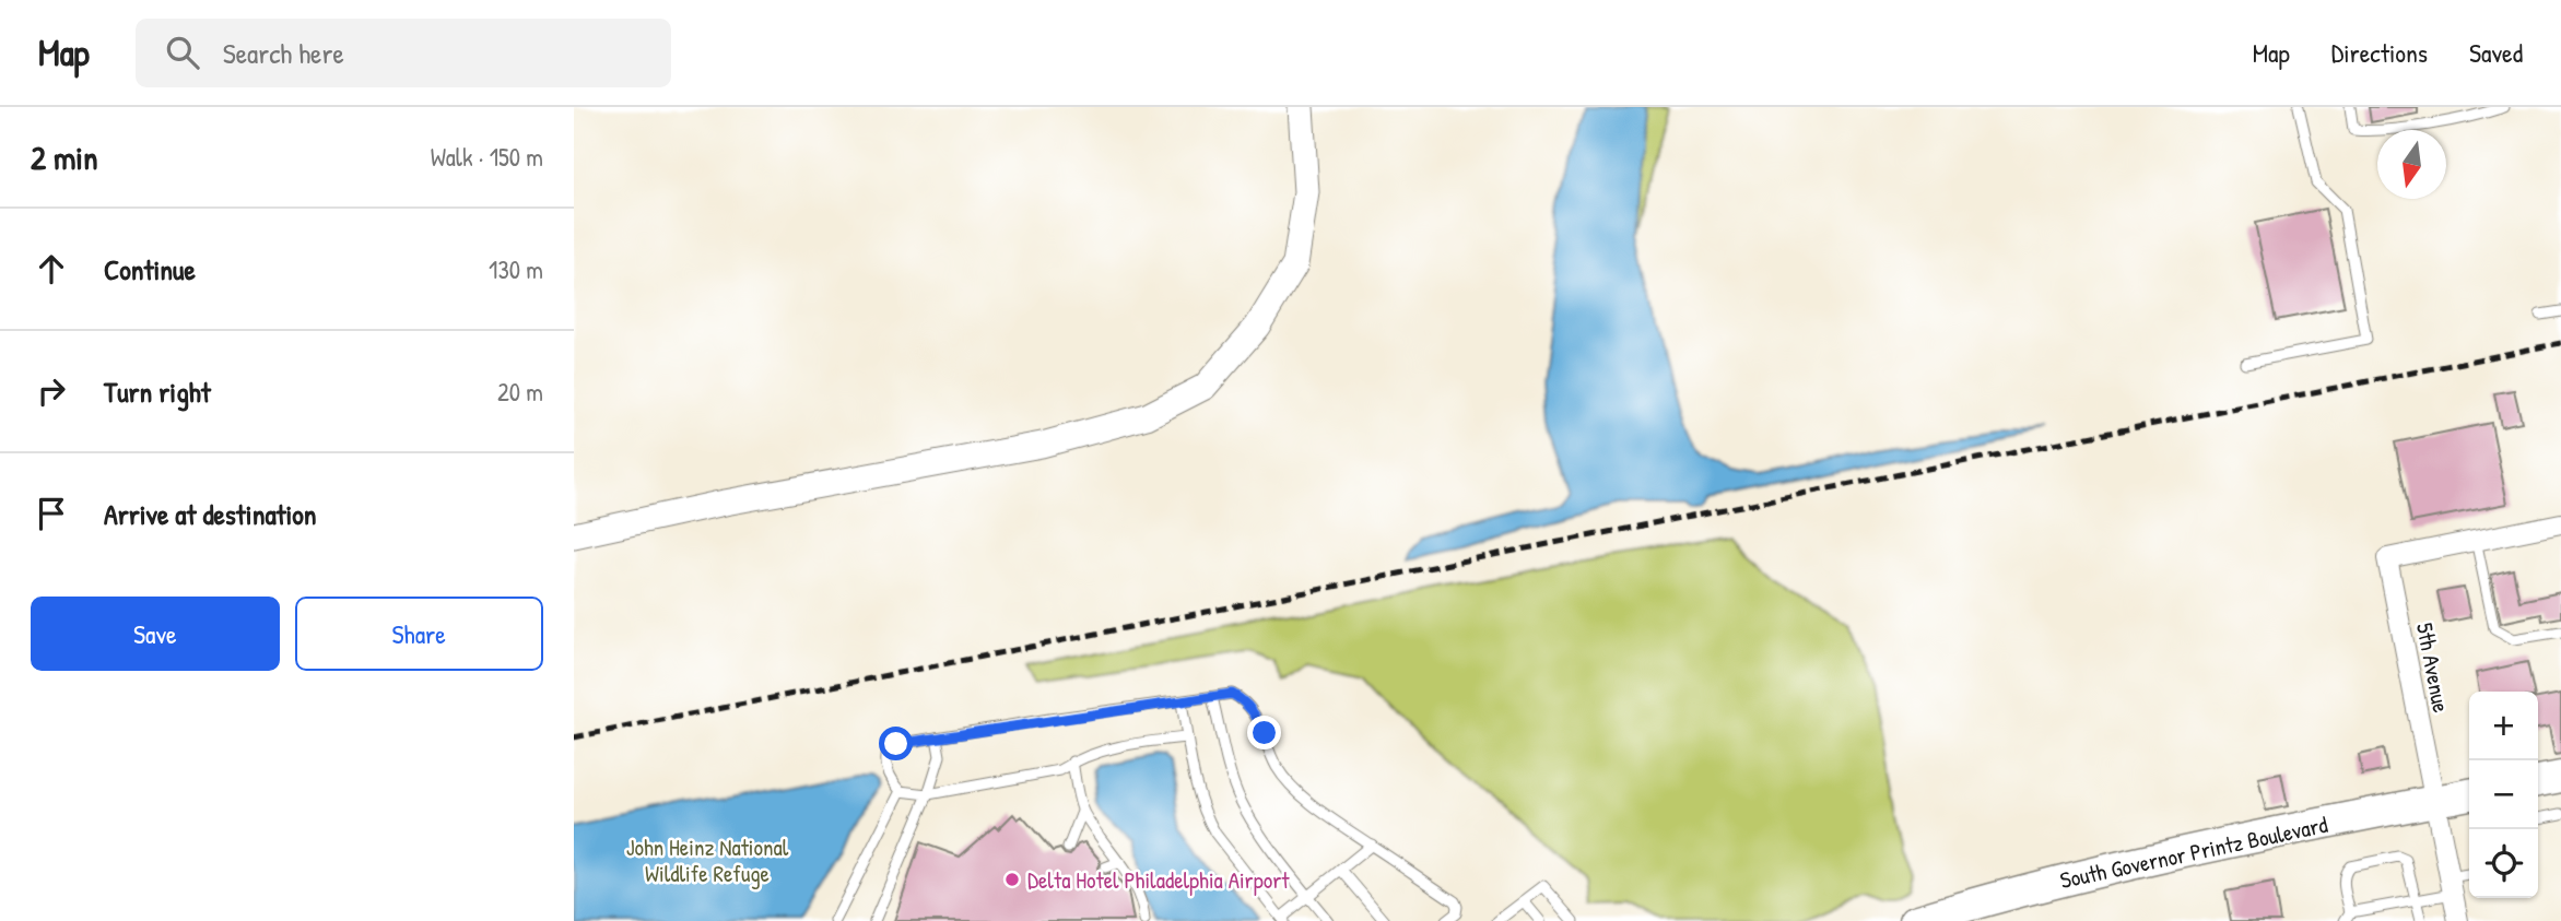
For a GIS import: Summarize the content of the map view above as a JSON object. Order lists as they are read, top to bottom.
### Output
{
  "streets": {
    "main road": ["South Governor Printz Boulevard"],
    "street": ["5th Avenue"]
  },
  "crossings": [
    ["5th Avenue", "South Governor Printz Boulevard"]
  ],
  "parks": ["John Heinz National Wildlife Refuge"],
  "places": ["Delta Hotel Philadelphia Airport"],
  "north": "bottom",
  "page": {
    "header": "Map",
    "search": "Search here",
    "nav": ["Map", "Directions", "Saved"],
    "heading": ["2 min", "Walk · 150 m"],
    "list": [
      ["Continue", "130 m"],
      ["Turn right", "20 m"],
      "Arrive at destination"
    ],
    "buttons": ["Save", "Share"],
    "map_buttons": ["+", "−"]
  }
}
